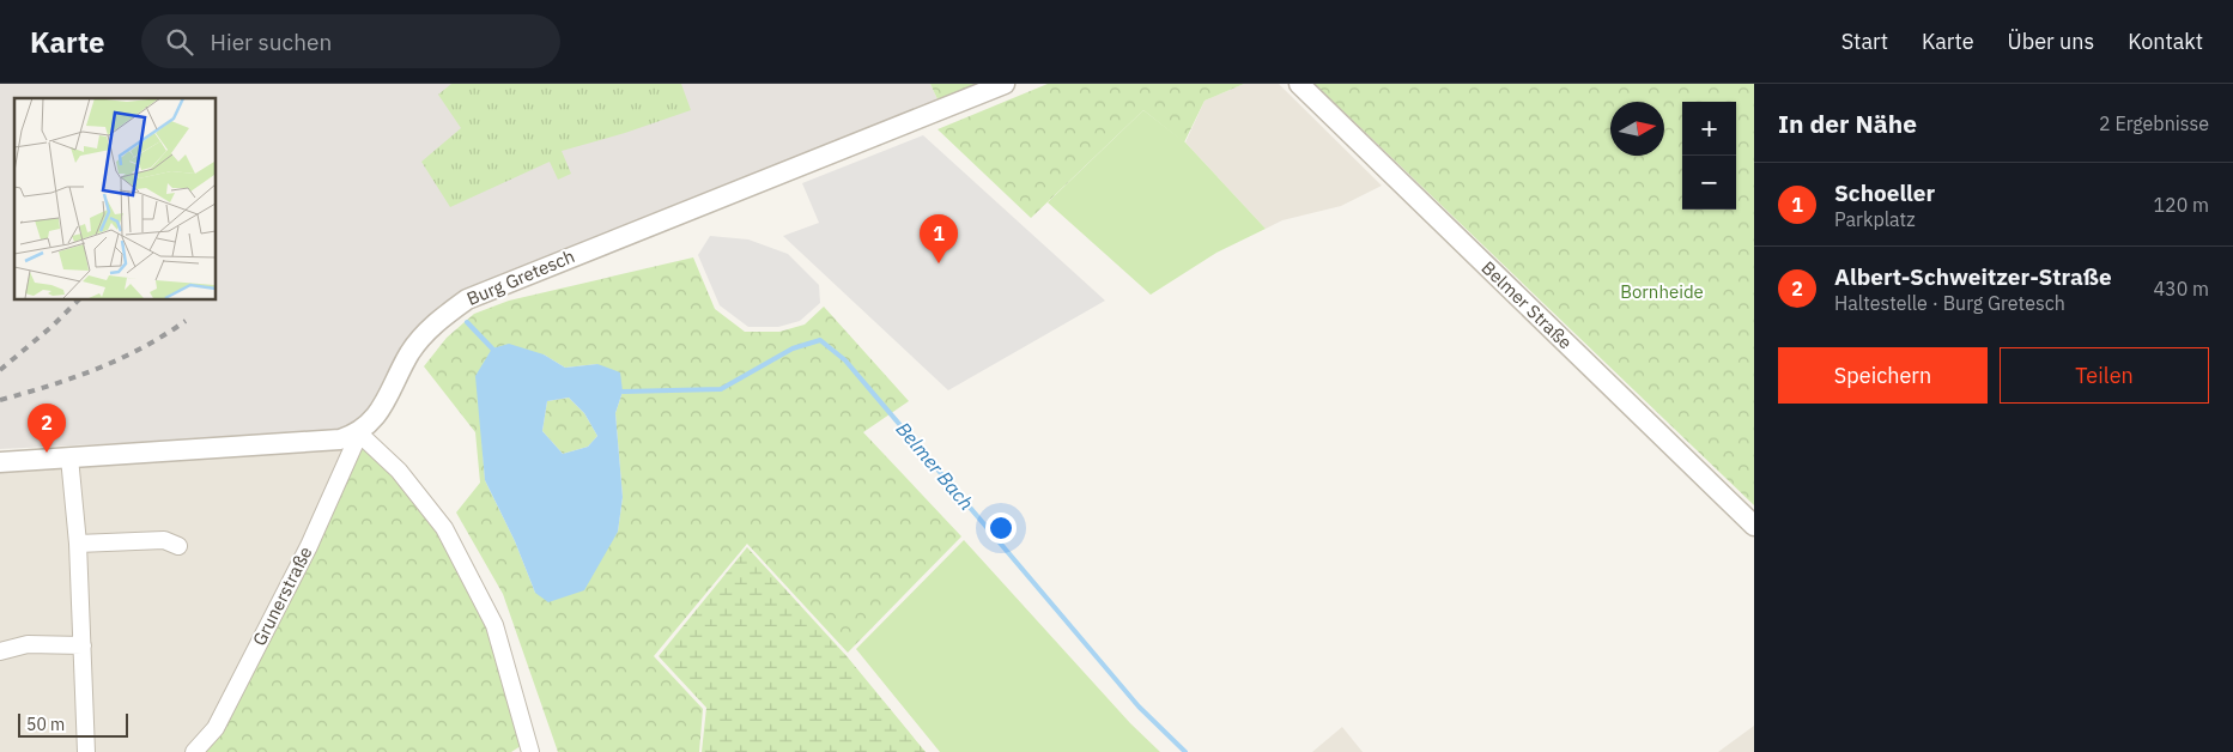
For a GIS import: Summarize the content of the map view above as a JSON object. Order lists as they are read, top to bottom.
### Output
{
  "streets": {
    "street": ["Burg Gretesch", "Belmer Straße", "Grunerstraße"]
  },
  "crossings": [
    ["Burg Gretesch", "Grunerstraße"]
  ],
  "water": ["Belmer Bach"],
  "parks": ["Bornheide"],
  "scale_bar": "50 m",
  "north": "right",
  "page": {
    "header": "Karte",
    "search": "Hier suchen",
    "nav": [
      "Start",
      "Karte",
      "Über uns",
      "Kontakt"
    ],
    "heading": ["In der Nähe", "2 Ergebnisse"],
    "map_buttons": ["+", "−"],
    "list": [
      {
        "mark": "1",
        "name": "Schoeller",
        "note": "Parkplatz",
        "value": "120 m"
      },
      {
        "mark": "2",
        "name": "Albert-Schweitzer-Straße",
        "note": "Haltestelle · Burg Gretesch",
        "value": "430 m"
      }
    ],
    "pins": ["1", "2"],
    "buttons": ["Speichern", "Teilen"],
    "scale": "50 m"
  }
}
